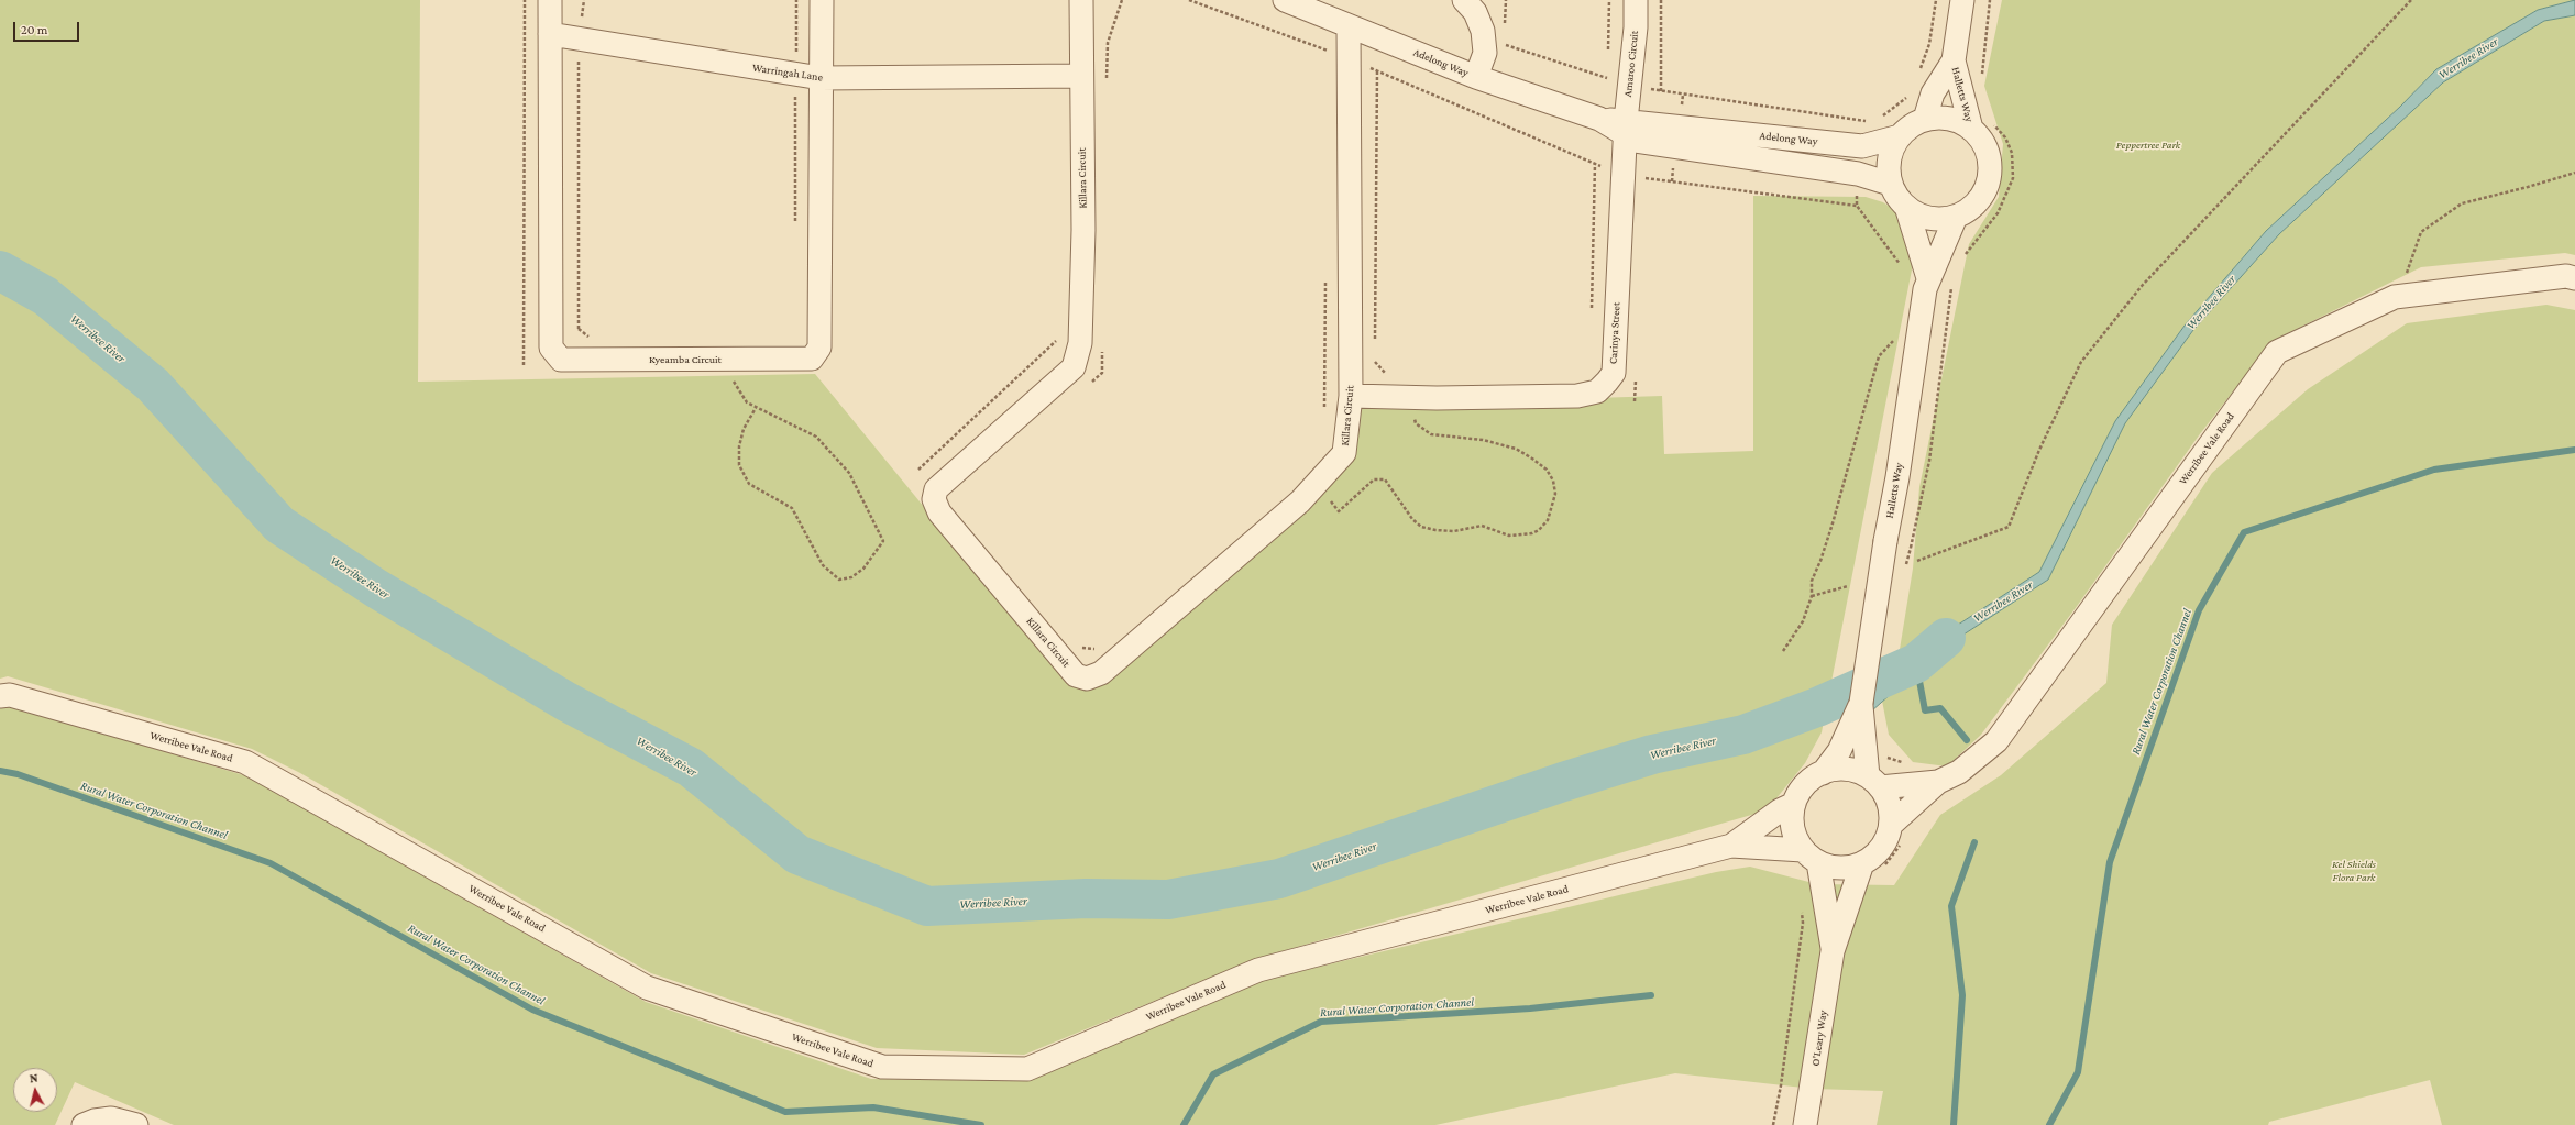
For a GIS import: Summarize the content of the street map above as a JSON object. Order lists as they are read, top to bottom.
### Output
{
  "streets": {
    "street": [
      "Adelong Way",
      "Amaroo Circuit",
      "Warringah Lane",
      "Halletts Way",
      "Killara Circuit",
      "Carinya Street",
      "Kyeamba Circuit",
      "Werribee Vale Road",
      "O'Leary Way"
    ]
  },
  "crossings": [
    ["Adelong Way", "Amaroo Circuit"],
    ["Adelong Way", "Halletts Way"],
    ["Adelong Way", "Killara Circuit"],
    ["Adelong Way", "Carinya Street"],
    ["Amaroo Circuit", "Carinya Street"],
    ["Warringah Lane", "Killara Circuit"],
    ["Warringah Lane", "Kyeamba Circuit"],
    ["Halletts Way", "Werribee Vale Road"],
    ["Halletts Way", "O'Leary Way"],
    ["Killara Circuit", "Carinya Street"],
    ["Werribee Vale Road", "O'Leary Way"]
  ],
  "water": ["Werribee River", "Rural Water Corporation Channel"],
  "parks": ["Peppertree Park", "Kel Shields Flora Park"],
  "scale_bar": "20 m",
  "north": "top"
}
